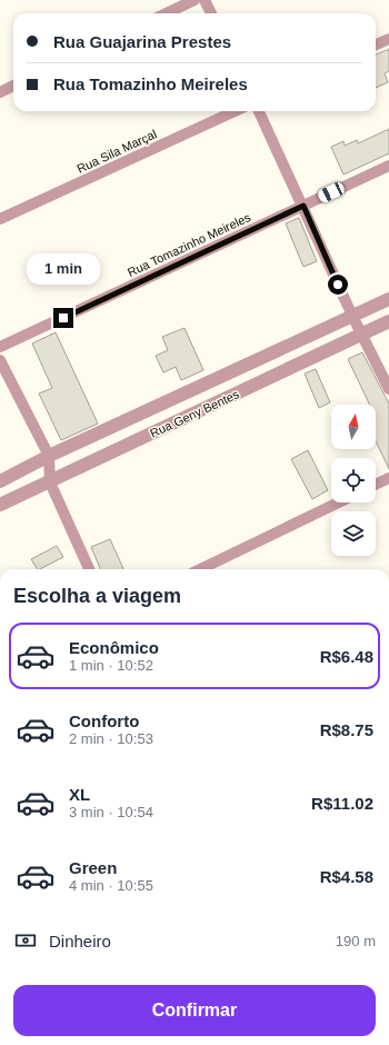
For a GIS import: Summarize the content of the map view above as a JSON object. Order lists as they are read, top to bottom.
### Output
{
  "streets": {
    "street": ["Rua Sila Marçal", "Rua Tomazinho Meireles", "Rua Geny Bentes"]
  },
  "north": "top",
  "page": {
    "banner": ["Rua Guajarina Prestes", "Rua Tomazinho Meireles"],
    "bubble": "1 min",
    "heading": "Escolha a viagem",
    "list": [
      {
        "name": "Econômico",
        "note": "1 min · 10:52",
        "value": "R$6.48"
      },
      {
        "name": "Conforto",
        "note": "2 min · 10:53",
        "value": "R$8.75"
      },
      {
        "name": "XL",
        "note": "3 min · 10:54",
        "value": "R$11.02"
      },
      {
        "name": "Green",
        "note": "4 min · 10:55",
        "value": "R$4.58"
      }
    ],
    "pay": ["Dinheiro", "190 m"],
    "buttons": "Confirmar"
  }
}
